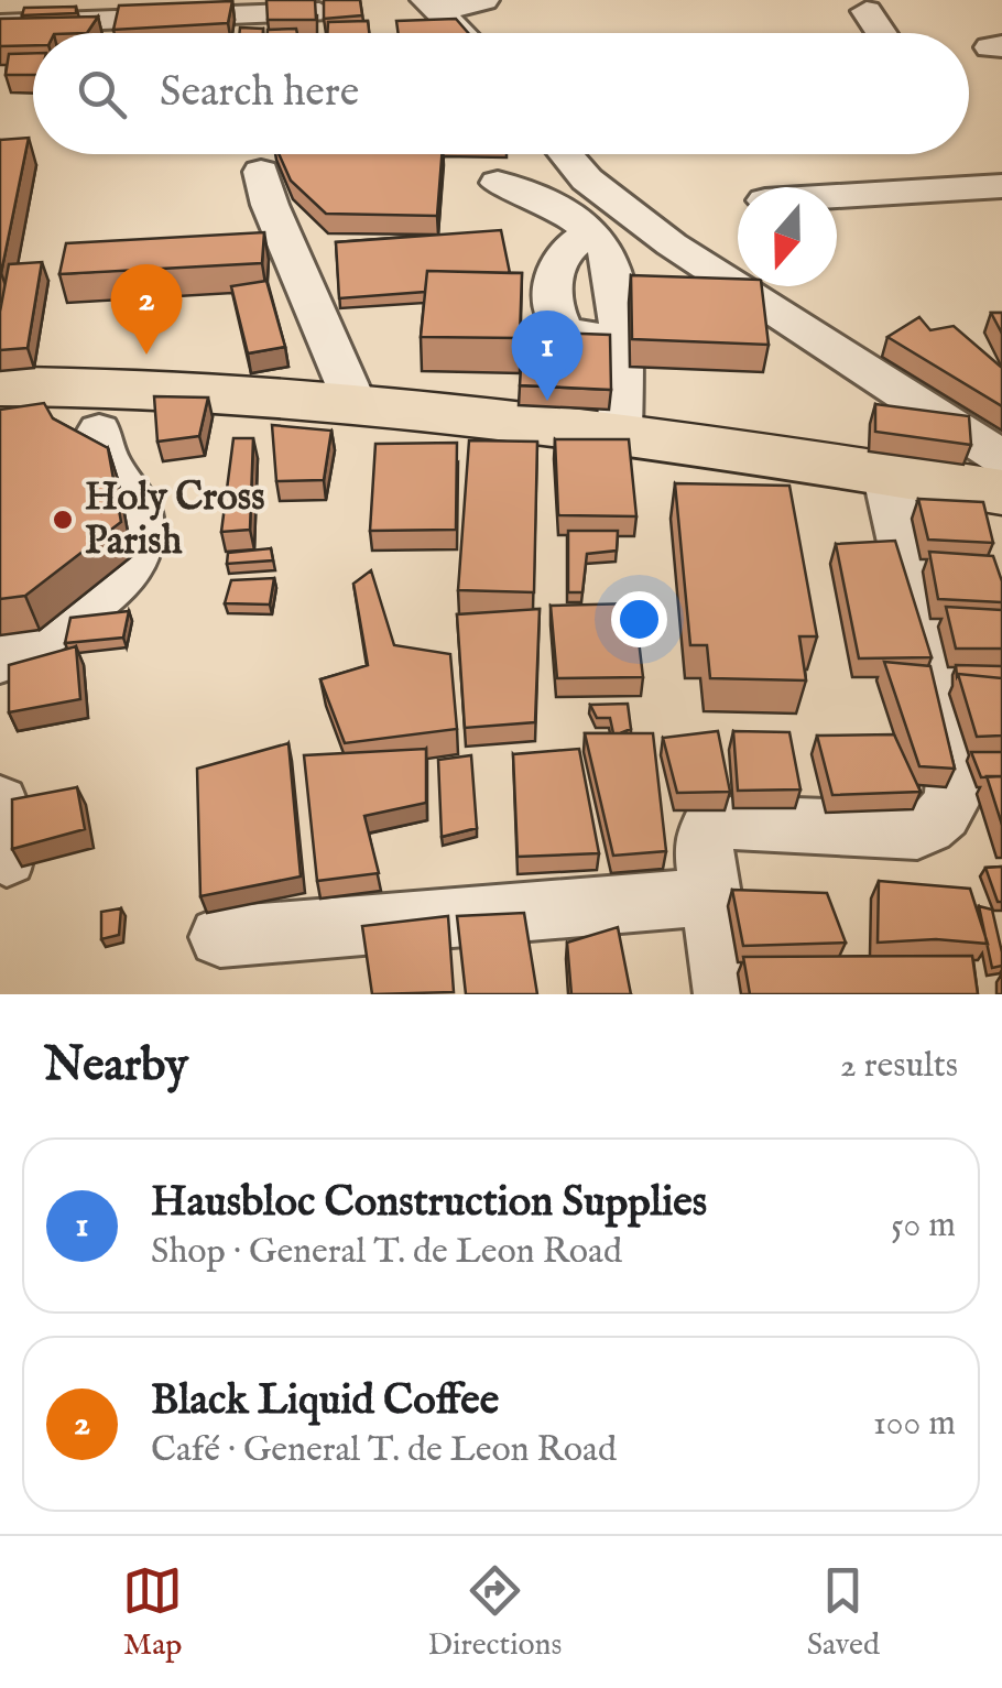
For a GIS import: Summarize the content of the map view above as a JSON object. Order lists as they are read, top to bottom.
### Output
{
  "places": ["Holy Cross Parish"],
  "north": "bottom",
  "page": {
    "search": "Search here",
    "pins": ["2", "1"],
    "heading": ["Nearby", "2 results"],
    "list": [
      {
        "mark": "1",
        "name": "Hausbloc Construction Supplies",
        "note": "Shop · General T. de Leon Road",
        "value": "50 m"
      },
      {
        "mark": "2",
        "name": "Black Liquid Coffee",
        "note": "Café · General T. de Leon Road",
        "value": "100 m"
      }
    ],
    "nav": ["Map", "Directions", "Saved"]
  }
}
